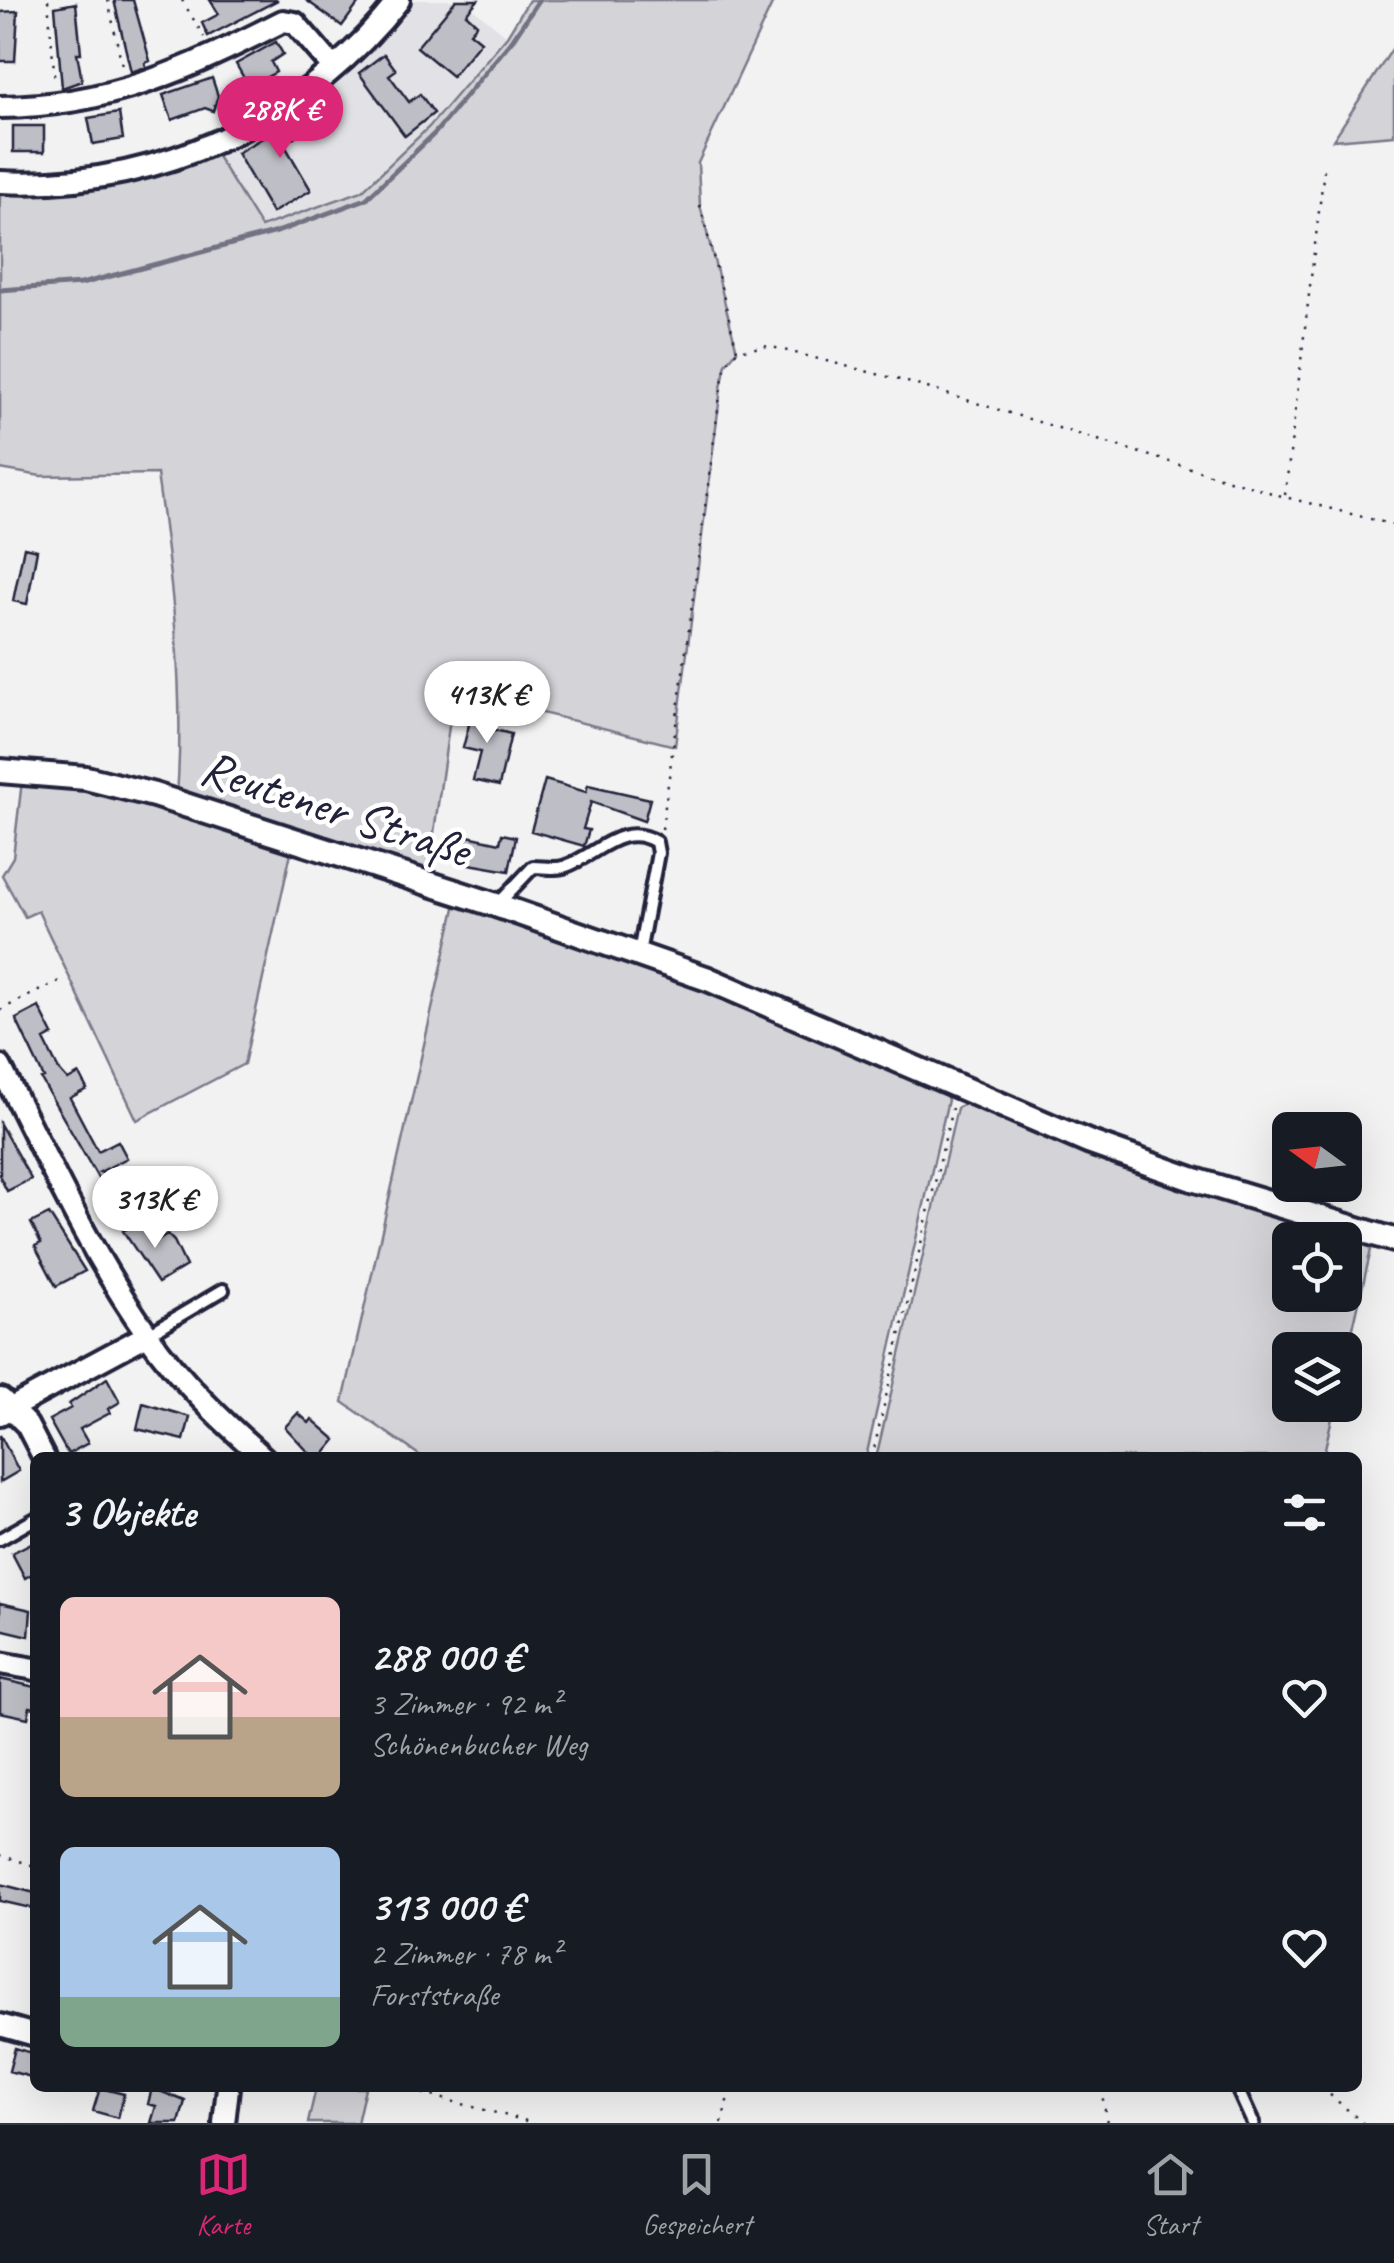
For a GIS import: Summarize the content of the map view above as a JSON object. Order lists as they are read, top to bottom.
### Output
{
  "streets": {
    "street": ["Reutener Straße"]
  },
  "north": "left",
  "page": {
    "price": ["288K €", "413K €", "313K €"],
    "heading": "3 Objekte",
    "list": [
      {
        "name": "288 000 €",
        "note": "3 Zimmer · 92 m² · Schönenbucher Weg"
      },
      {
        "name": "313 000 €",
        "note": "2 Zimmer · 78 m² · Forststraße"
      }
    ],
    "tabs": ["Karte", "Gespeichert", "Start"]
  }
}
